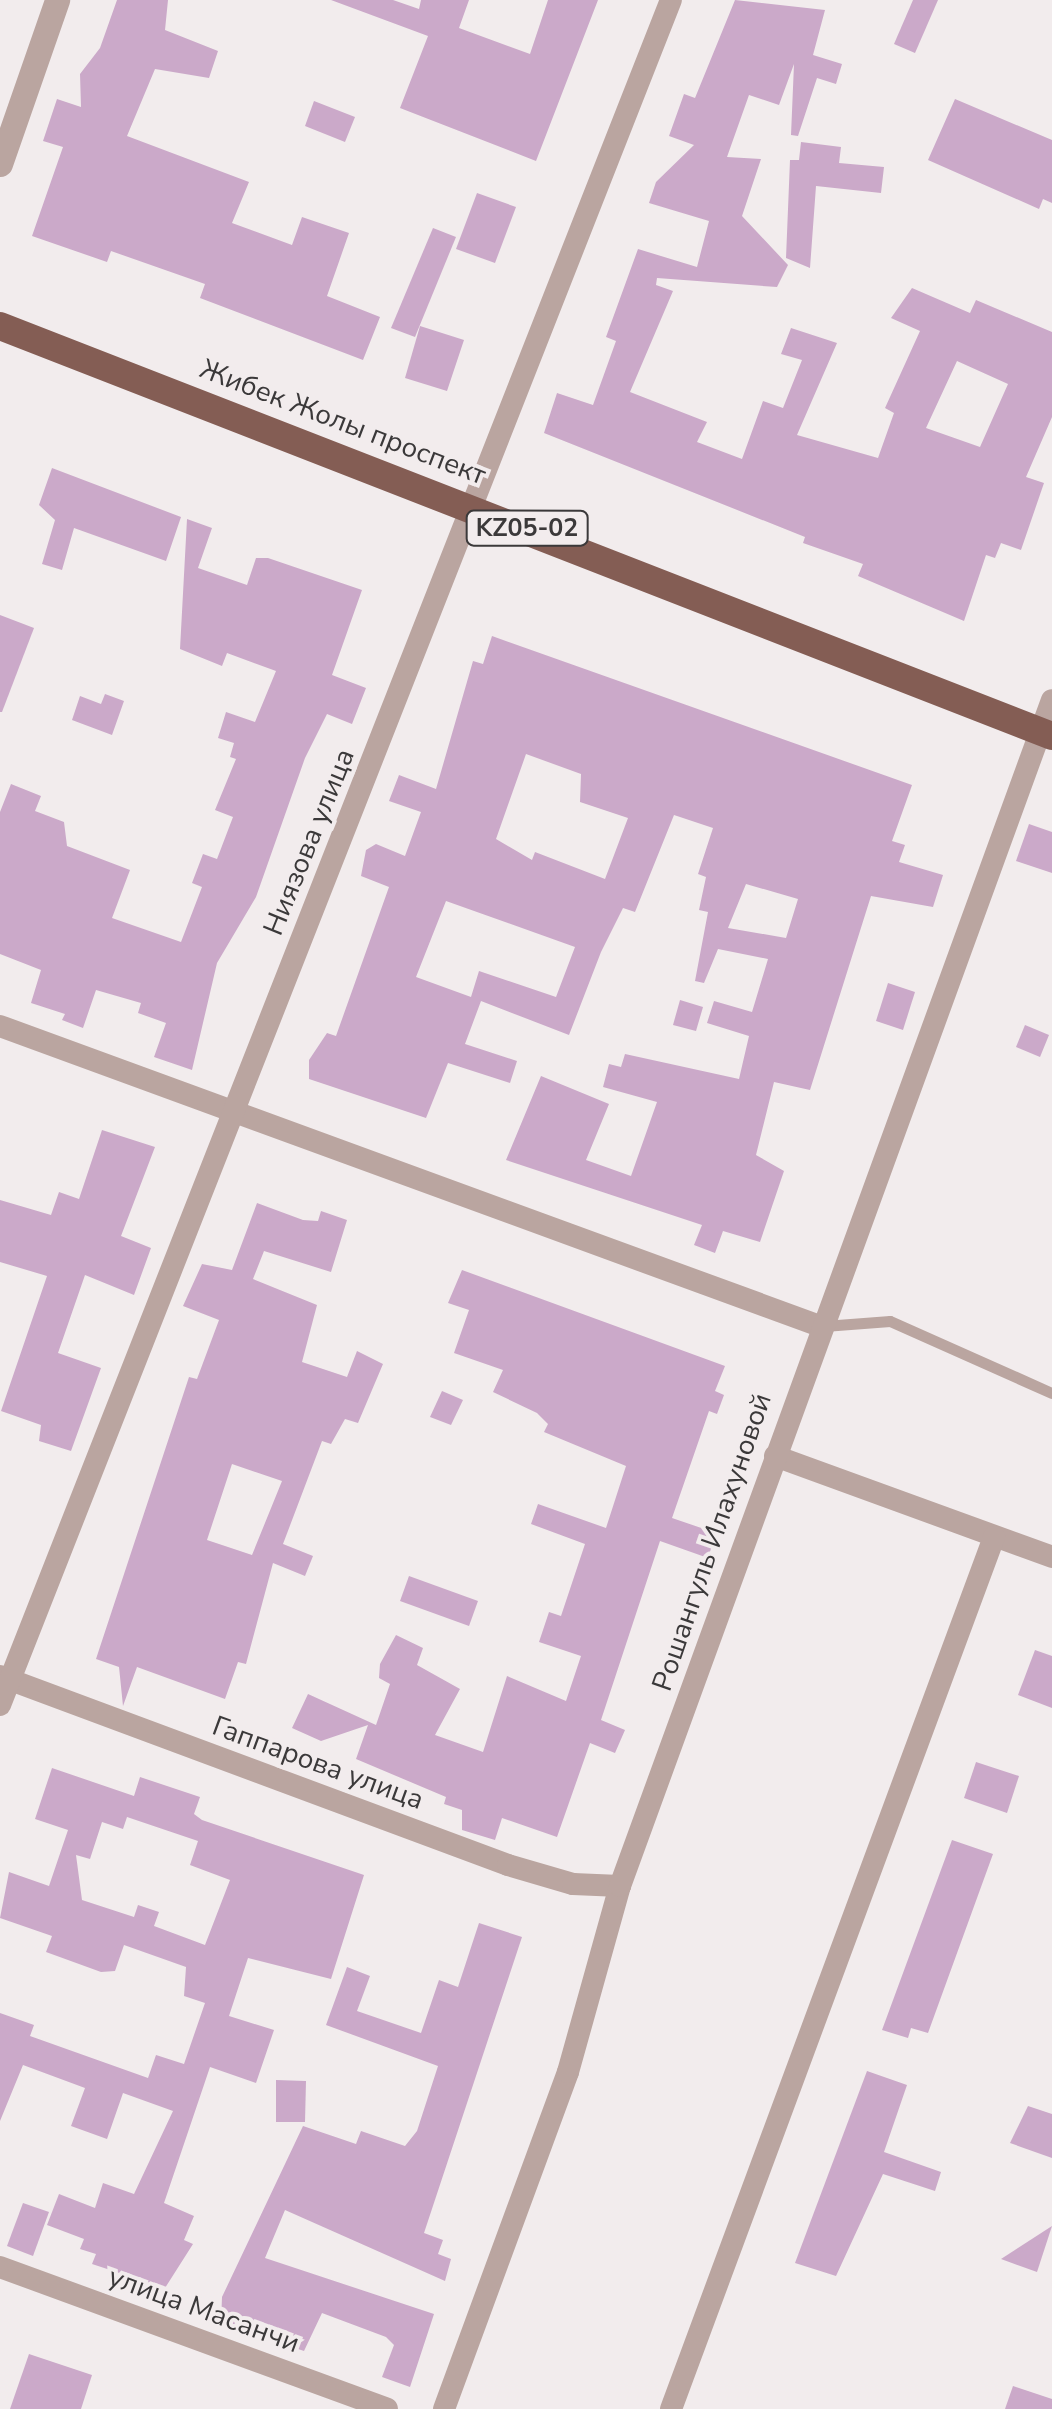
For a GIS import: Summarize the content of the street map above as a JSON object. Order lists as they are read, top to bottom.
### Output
{
  "streets": {
    "highway": ["Жибек Жолы проспект", "KZ05-02"],
    "street": [
      "Ниязова улица",
      "Рошангуль Илахуновой",
      "Гаппарова улица",
      "улица Масанчи"
    ]
  },
  "crossings": [
    ["Жибек Жолы проспект", "Ниязова улица"],
    ["Жибек Жолы проспект", "Рошангуль Илахуновой"],
    ["Ниязова улица", "Гаппарова улица"],
    ["Рошангуль Илахуновой", "Гаппарова улица"]
  ]
}
